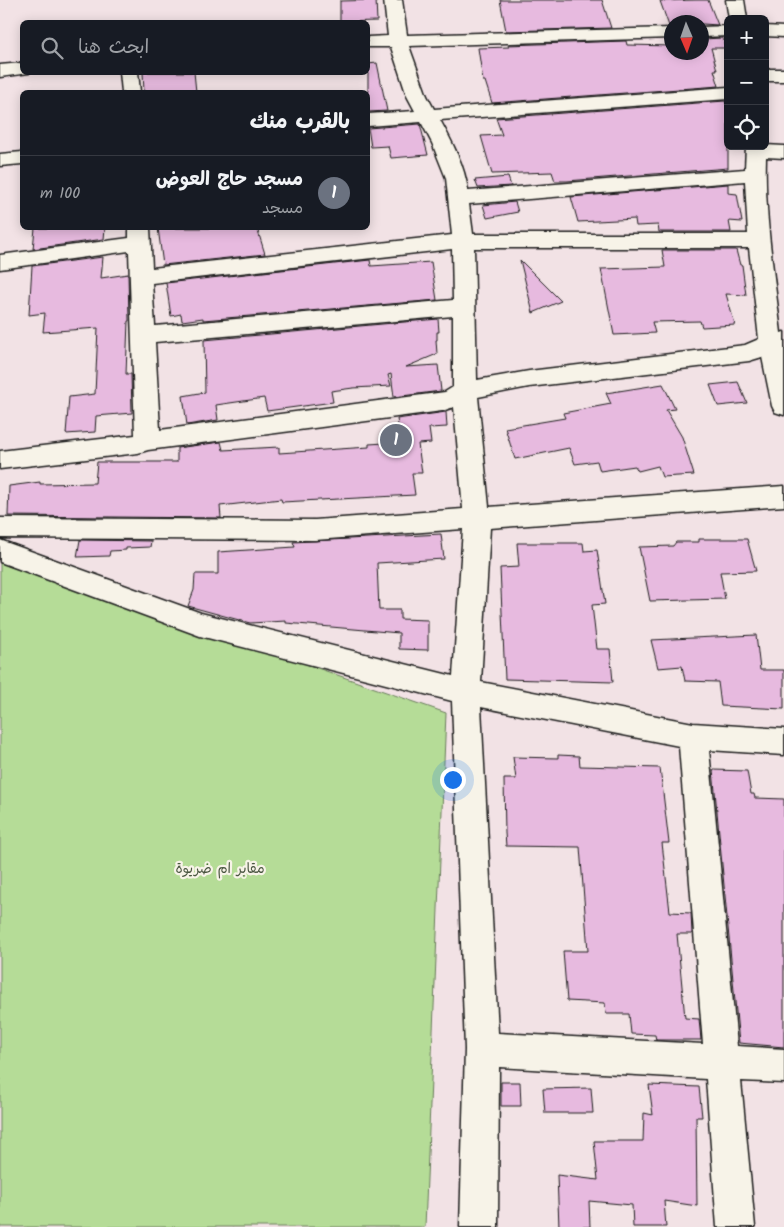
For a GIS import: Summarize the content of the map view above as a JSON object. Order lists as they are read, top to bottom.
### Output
{
  "parks": ["مقابر ام ضريوة"],
  "north": "bottom",
  "page": {
    "map_buttons": ["+", "−"],
    "search": "ابحث هنا",
    "heading": "بالقرب منك",
    "list": [
      {
        "mark": "1",
        "name": "مسجد حاج العوض",
        "note": "مسجد",
        "value": "100 m"
      }
    ],
    "pins": "1"
  }
}
